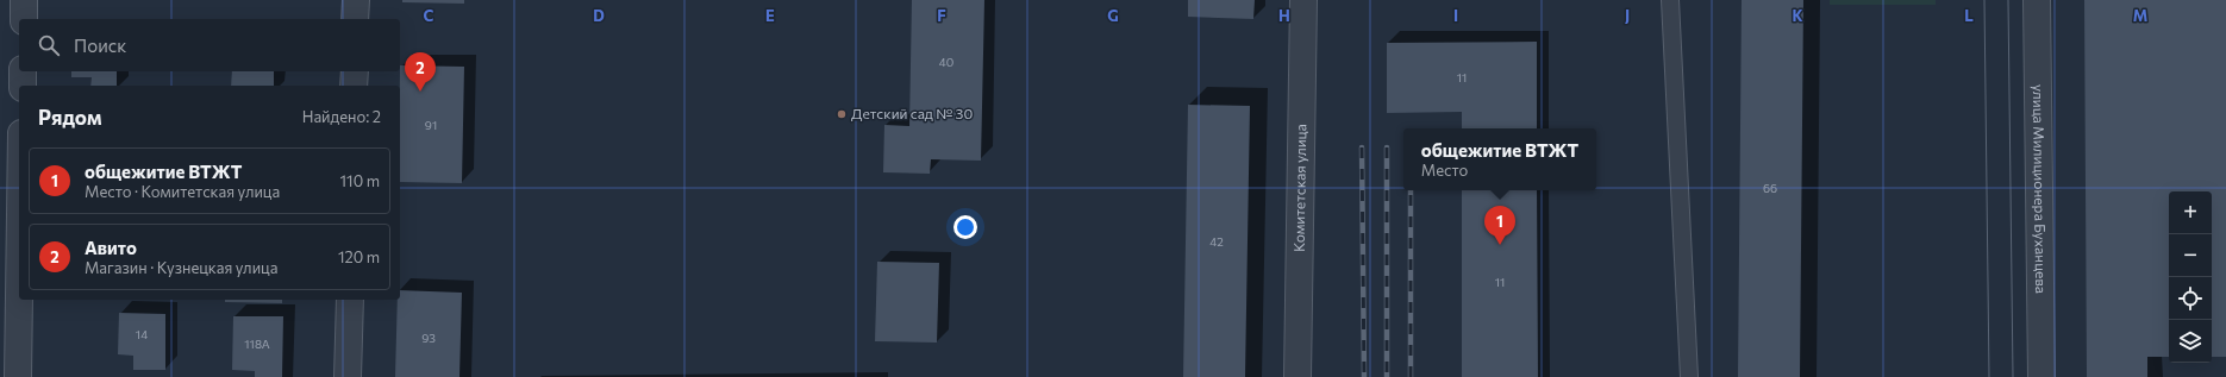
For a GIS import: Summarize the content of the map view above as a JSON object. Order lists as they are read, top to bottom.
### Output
{
  "streets": {
    "street": ["Комитетская улица", "улица Милиционера Буханцева"]
  },
  "places": ["Детский сад № 30"],
  "house_numbers": [
    "40",
    "11",
    "91",
    "66",
    "42",
    "11",
    "14",
    "93",
    "118А"
  ],
  "page": {
    "search": "Поиск",
    "pins": ["2", "1"],
    "heading": ["Рядом", "Найдено: 2"],
    "popup": ["общежитие ВТЖТ", "Место"],
    "list": [
      {
        "mark": "1",
        "name": "общежитие ВТЖТ",
        "note": "Место · Комитетская улица",
        "value": "110 m"
      },
      {
        "mark": "2",
        "name": "Авито",
        "note": "Магазин · Кузнецкая улица",
        "value": "120 m"
      }
    ],
    "map_buttons": ["+", "−"]
  },
  "grid": {
    "columns": [
      "C",
      "D",
      "E",
      "F",
      "G",
      "H",
      "I",
      "J",
      "K",
      "L",
      "M"
    ]
  }
}
